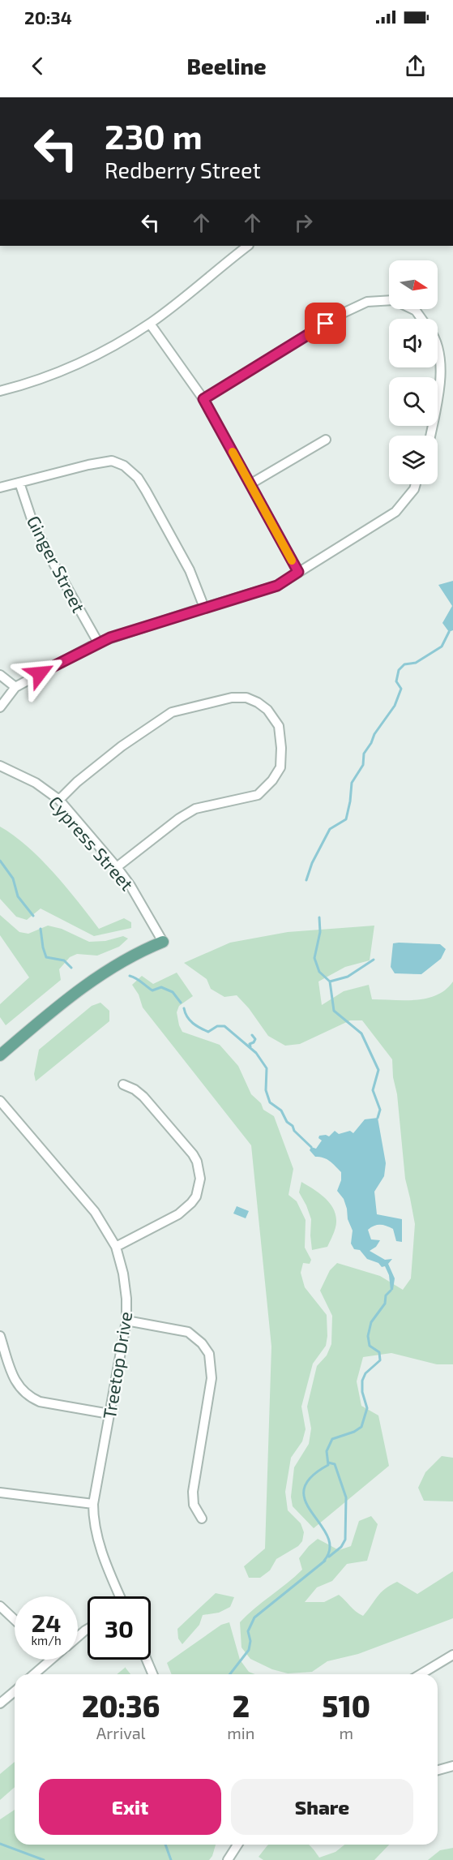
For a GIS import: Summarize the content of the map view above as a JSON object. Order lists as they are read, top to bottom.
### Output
{
  "streets": {
    "street": ["Ginger Street", "Cypress Street", "Treetop Drive"]
  },
  "north": "right",
  "page": {
    "status": "20:34",
    "header": "Beeline",
    "turn": ["230 m", "Redberry Street"],
    "speed": "24 km/h",
    "limit": "30",
    "eta": [
      "20:36",
      "Arrival",
      "2",
      "min",
      "510",
      "m"
    ],
    "buttons": ["Exit", "Share"]
  }
}
